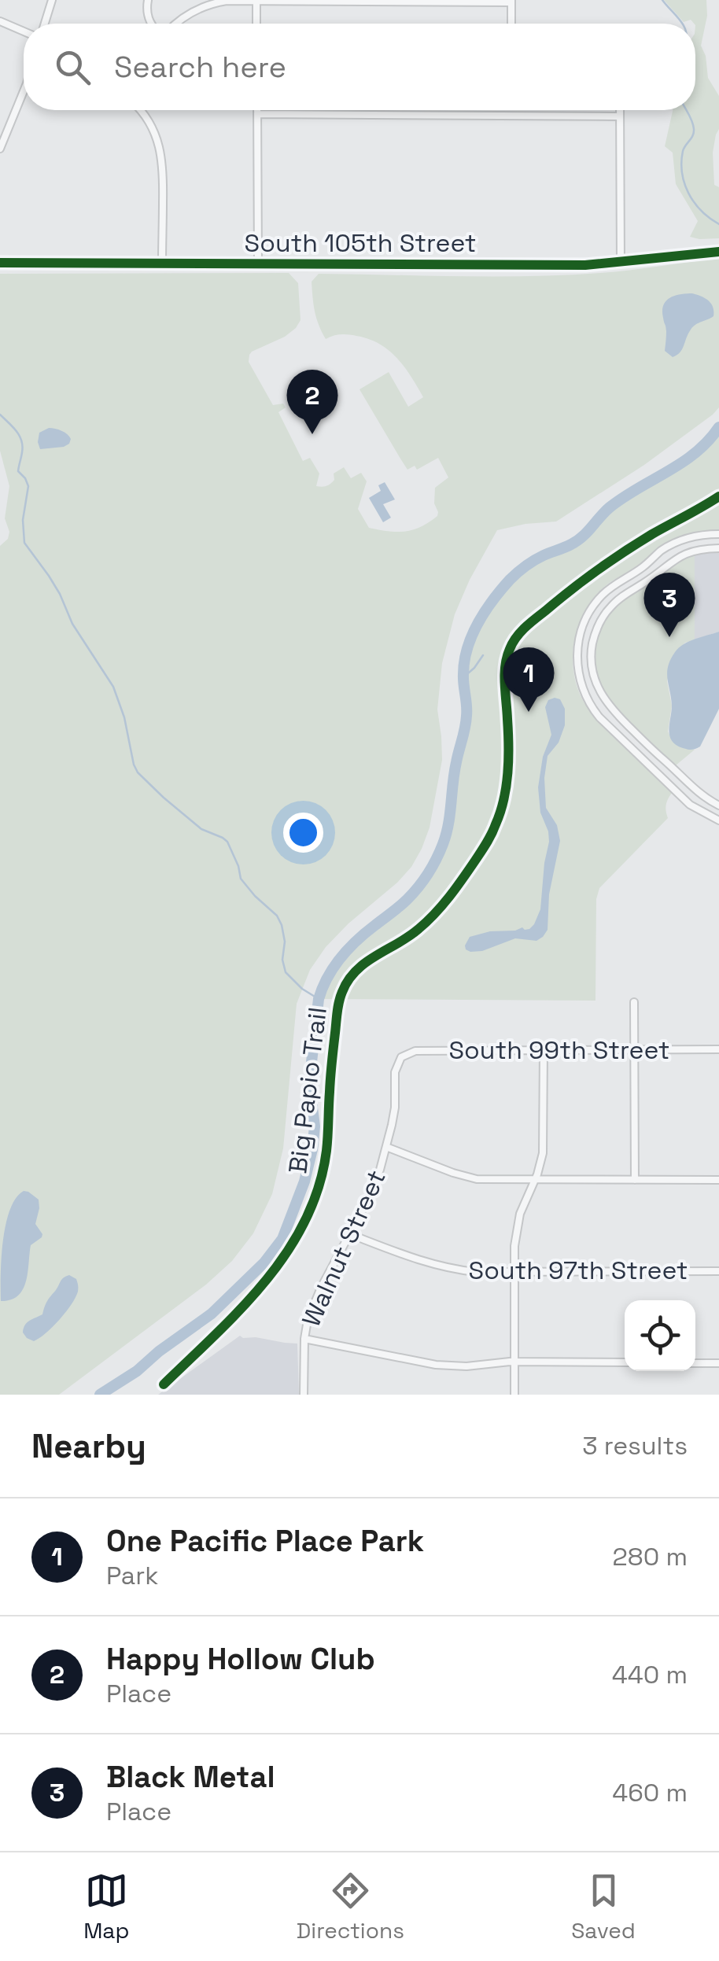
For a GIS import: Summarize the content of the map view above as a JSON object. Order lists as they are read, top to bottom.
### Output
{
  "streets": {
    "street": [
      "South 105th Street",
      "South 99th Street",
      "Walnut Street",
      "South 97th Street"
    ],
    "cycle path": ["Big Papio Trail"]
  },
  "crossings": [
    ["South 99th Street", "Walnut Street"],
    ["Walnut Street", "South 97th Street"]
  ],
  "page": {
    "search": "Search here",
    "pins": ["2", "3", "1"],
    "heading": ["Nearby", "3 results"],
    "list": [
      {
        "mark": "1",
        "name": "One Pacific Place Park",
        "note": "Park",
        "value": "280 m"
      },
      {
        "mark": "2",
        "name": "Happy Hollow Club",
        "note": "Place",
        "value": "440 m"
      },
      {
        "mark": "3",
        "name": "Black Metal",
        "note": "Place",
        "value": "460 m"
      }
    ],
    "nav": ["Map", "Directions", "Saved"]
  }
}
